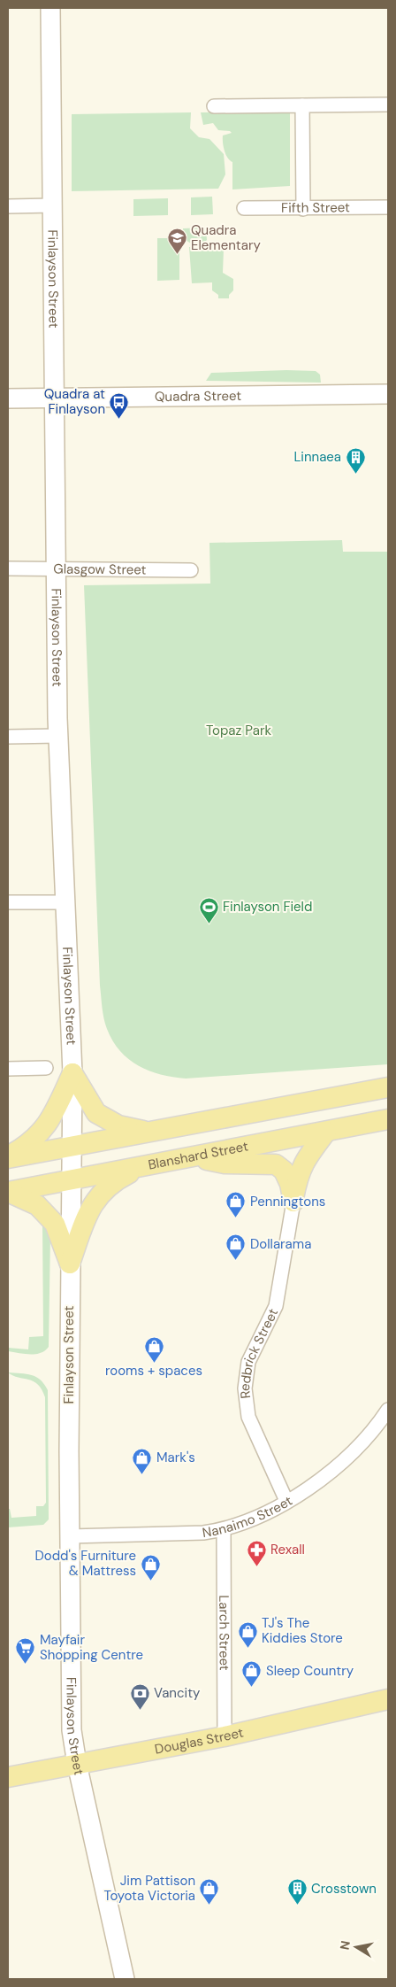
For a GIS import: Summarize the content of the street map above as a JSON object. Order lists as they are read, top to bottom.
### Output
{
  "streets": {
    "main road": [
      "Finlayson Street",
      "Quadra Street",
      "Blanshard Street",
      "Douglas Street"
    ],
    "street": [
      "Fifth Street",
      "Glasgow Street",
      "Redbrick Street",
      "Nanaimo Street",
      "Larch Street"
    ]
  },
  "crossings": [
    ["Finlayson Street", "Quadra Street"],
    ["Finlayson Street", "Glasgow Street"],
    ["Finlayson Street", "Blanshard Street"],
    ["Finlayson Street", "Nanaimo Street"],
    ["Finlayson Street", "Douglas Street"],
    ["Redbrick Street", "Nanaimo Street"],
    ["Nanaimo Street", "Larch Street"],
    ["Larch Street", "Douglas Street"]
  ],
  "parks": ["Topaz Park"],
  "places": {
    "school or university": ["Quadra Elementary"],
    "bus stop": ["Quadra at Finlayson"],
    "building": ["Linnaea", "Crosstown"],
    "sports": ["Finlayson Field"],
    "shop": [
      "Penningtons",
      "Dollarama",
      "rooms + spaces",
      "Mark's",
      "Dodd's Furniture & Mattress",
      "TJ's The Kiddies Store",
      "Sleep Country",
      "Jim Pattison Toyota Victoria"
    ],
    "pharmacy": ["Rexall"],
    "supermarket": ["Mayfair Shopping Centre"],
    "bank": ["Vancity"]
  },
  "north": "left"
}
